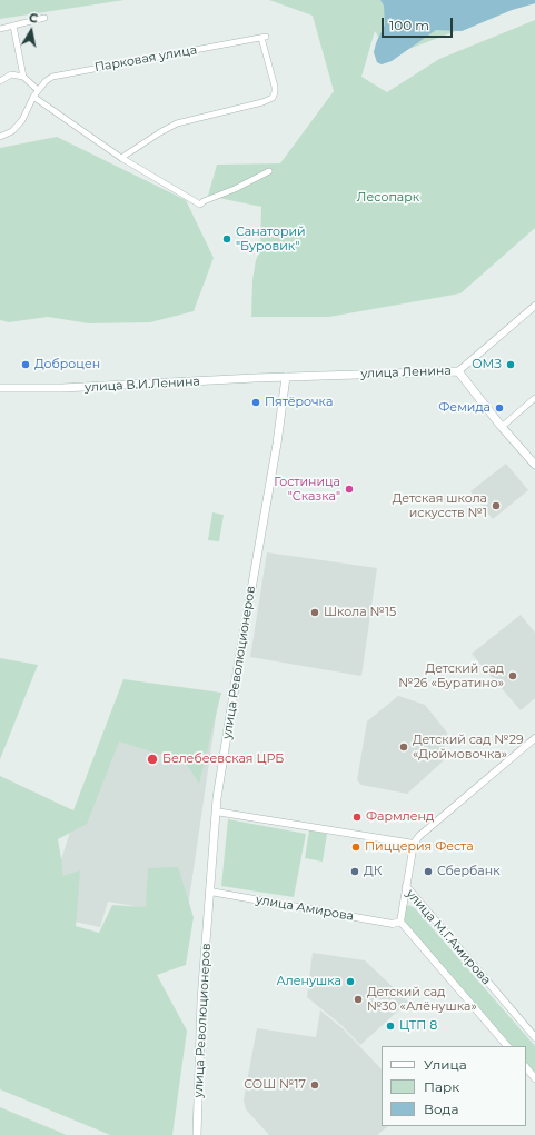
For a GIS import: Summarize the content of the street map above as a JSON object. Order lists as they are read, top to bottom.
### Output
{
  "streets": {
    "main road": ["улица Ленина", "улица В.И.Ленина", "улица Революционеров"],
    "street": ["Парковая улица", "улица Амирова", "улица М.Г.Амирова"]
  },
  "crossings": [
    ["улица Ленина", "улица В.И.Ленина"],
    ["улица Ленина", "улица Революционеров"],
    ["улица В.И.Ленина", "улица Революционеров"],
    ["улица Революционеров", "улица Амирова"],
    ["улица Амирова", "улица М.Г.Амирова"]
  ],
  "parks": ["Лесопарк"],
  "places": [
    "Санаторий \"Буровик\"",
    "Доброцен",
    "ОМЗ",
    "Пятёрочка",
    "Фемида",
    "Гостиница \"Сказка\"",
    "Детская школа искусств №1",
    "Школа №15",
    "Детский сад №26 «Буратино»",
    "Детский сад №29 «Дюймовочка»",
    "Белебеевская ЦРБ",
    "Фармленд",
    "Пиццерия Феста",
    "ДК",
    "Сбербанк",
    "Аленушка",
    "Детский сад №30 «Алёнушка»",
    "ЦТП 8",
    "СОШ №17"
  ],
  "legend": ["Улица", "Парк", "Вода"],
  "scale_bar": "100 m",
  "north": "top"
}
